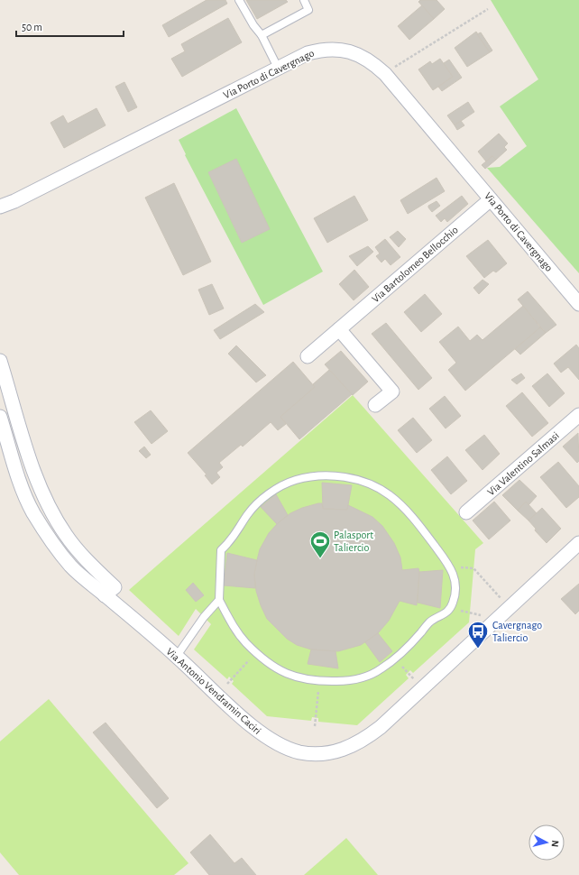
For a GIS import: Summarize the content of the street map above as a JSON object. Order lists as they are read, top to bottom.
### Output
{
  "streets": {
    "street": [
      "Via Porto di Cavergnago",
      "Via Bartolomeo Bellocchio",
      "Via Valentino Salmasi",
      "Via Antonio Vendramin Caciri"
    ]
  },
  "crossings": [
    ["Via Porto di Cavergnago", "Via Bartolomeo Bellocchio"]
  ],
  "places": {
    "sports": ["Palasport Taliercio"],
    "bus stop": ["Cavergnago Taliercio"]
  },
  "scale_bar": "50 m",
  "north": "right"
}
